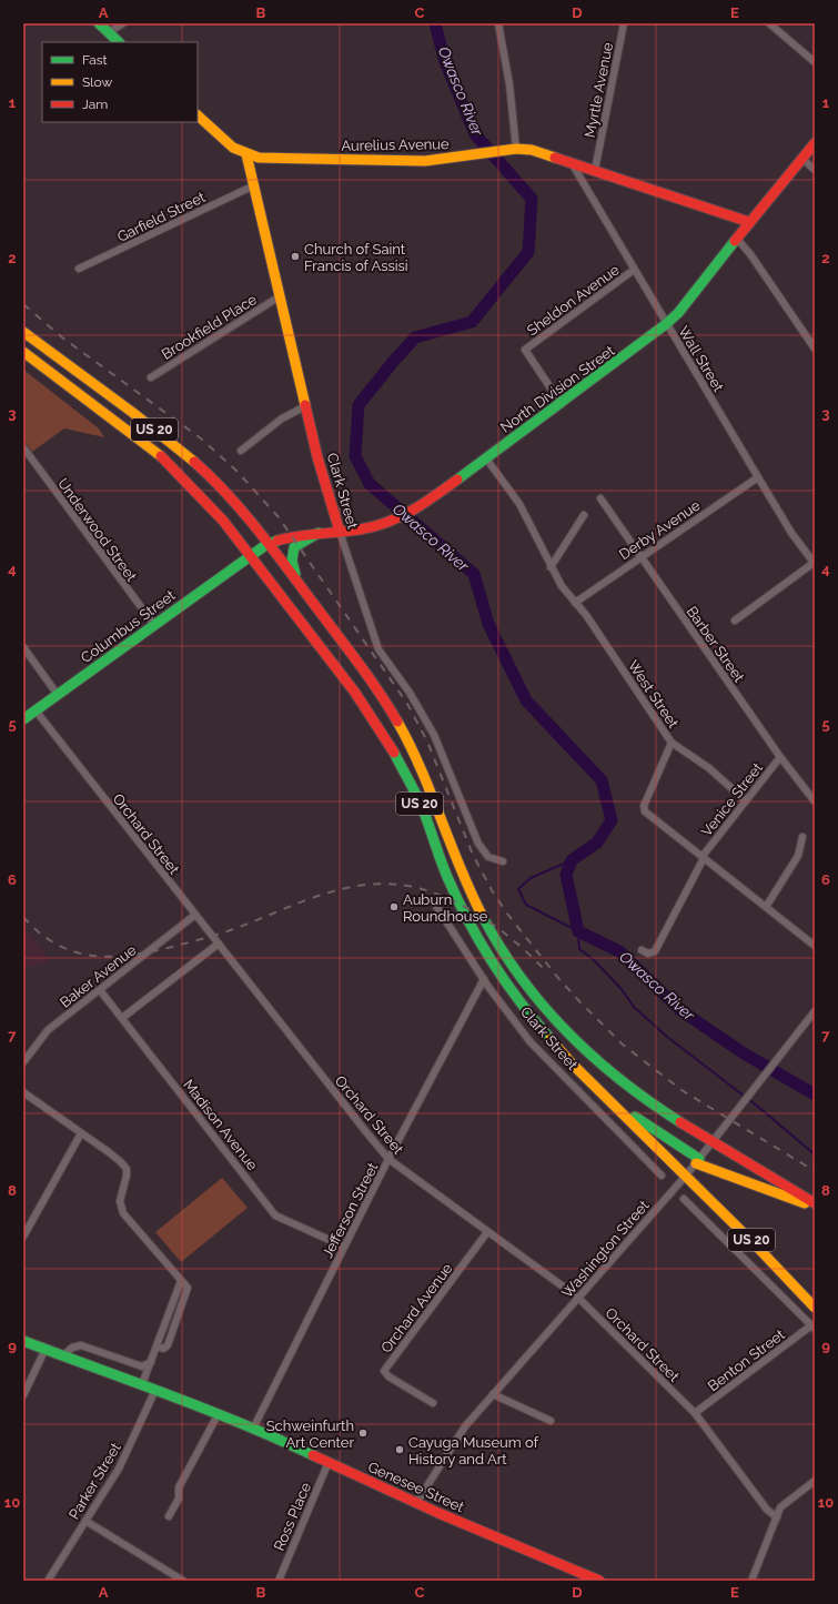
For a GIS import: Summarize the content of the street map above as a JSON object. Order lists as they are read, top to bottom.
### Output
{
  "streets": {
    "main road": [
      "Aurelius Avenue",
      "North Division Street",
      "US 20",
      "Clark Street",
      "Columbus Street",
      "Genesee Street"
    ],
    "street": [
      "Myrtle Avenue",
      "Garfield Street",
      "Sheldon Avenue",
      "Brookfield Place",
      "Wall Street",
      "Underwood Street",
      "Derby Avenue",
      "Barber Street",
      "West Street",
      "Venice Street",
      "Orchard Street",
      "Baker Avenue",
      "Madison Avenue",
      "Jefferson Street",
      "Washington Street",
      "Orchard Avenue",
      "Benton Street",
      "Parker Street",
      "Ross Place"
    ]
  },
  "crossings": [
    ["Myrtle Avenue", "Aurelius Avenue"],
    ["Aurelius Avenue", "Wall Street"],
    ["Aurelius Avenue", "North Division Street"],
    ["Aurelius Avenue", "Clark Street"],
    ["Garfield Street", "Clark Street"],
    ["Sheldon Avenue", "Wall Street"],
    ["Sheldon Avenue", "North Division Street"],
    ["Brookfield Place", "Clark Street"],
    ["Wall Street", "North Division Street"],
    ["Wall Street", "Derby Avenue"],
    ["North Division Street", "US 20"],
    ["North Division Street", "Clark Street"],
    ["North Division Street", "Columbus Street"],
    ["North Division Street", "West Street"],
    ["US 20", "Columbus Street"],
    ["US 20", "Washington Street"],
    ["Clark Street", "Jefferson Street"],
    ["Underwood Street", "Columbus Street"],
    ["Derby Avenue", "Barber Street"],
    ["Derby Avenue", "West Street"],
    ["Columbus Street", "Orchard Street"],
    ["Barber Street", "Venice Street"],
    ["West Street", "Venice Street"],
    ["Orchard Street", "Baker Avenue"],
    ["Orchard Street", "Jefferson Street"],
    ["Orchard Street", "Washington Street"],
    ["Orchard Street", "Orchard Avenue"],
    ["Orchard Street", "Benton Street"],
    ["Baker Avenue", "Madison Avenue"],
    ["Madison Avenue", "Jefferson Street"],
    ["Jefferson Street", "Genesee Street"],
    ["Washington Street", "Genesee Street"],
    ["Parker Street", "Genesee Street"],
    ["Genesee Street", "Ross Place"]
  ],
  "water": ["Owasco River"],
  "places": [
    "Church of Saint Francis of Assisi",
    "Auburn Roundhouse",
    "Schweinfurth Art Center",
    "Cayuga Museum of History and Art"
  ],
  "legend": ["Fast", "Slow", "Jam"],
  "grid": {
    "columns": [
      "A",
      "B",
      "C",
      "D",
      "E"
    ],
    "rows": [
      "1",
      "2",
      "3",
      "4",
      "5",
      "6",
      "7",
      "8",
      "9",
      "10"
    ]
  }
}
